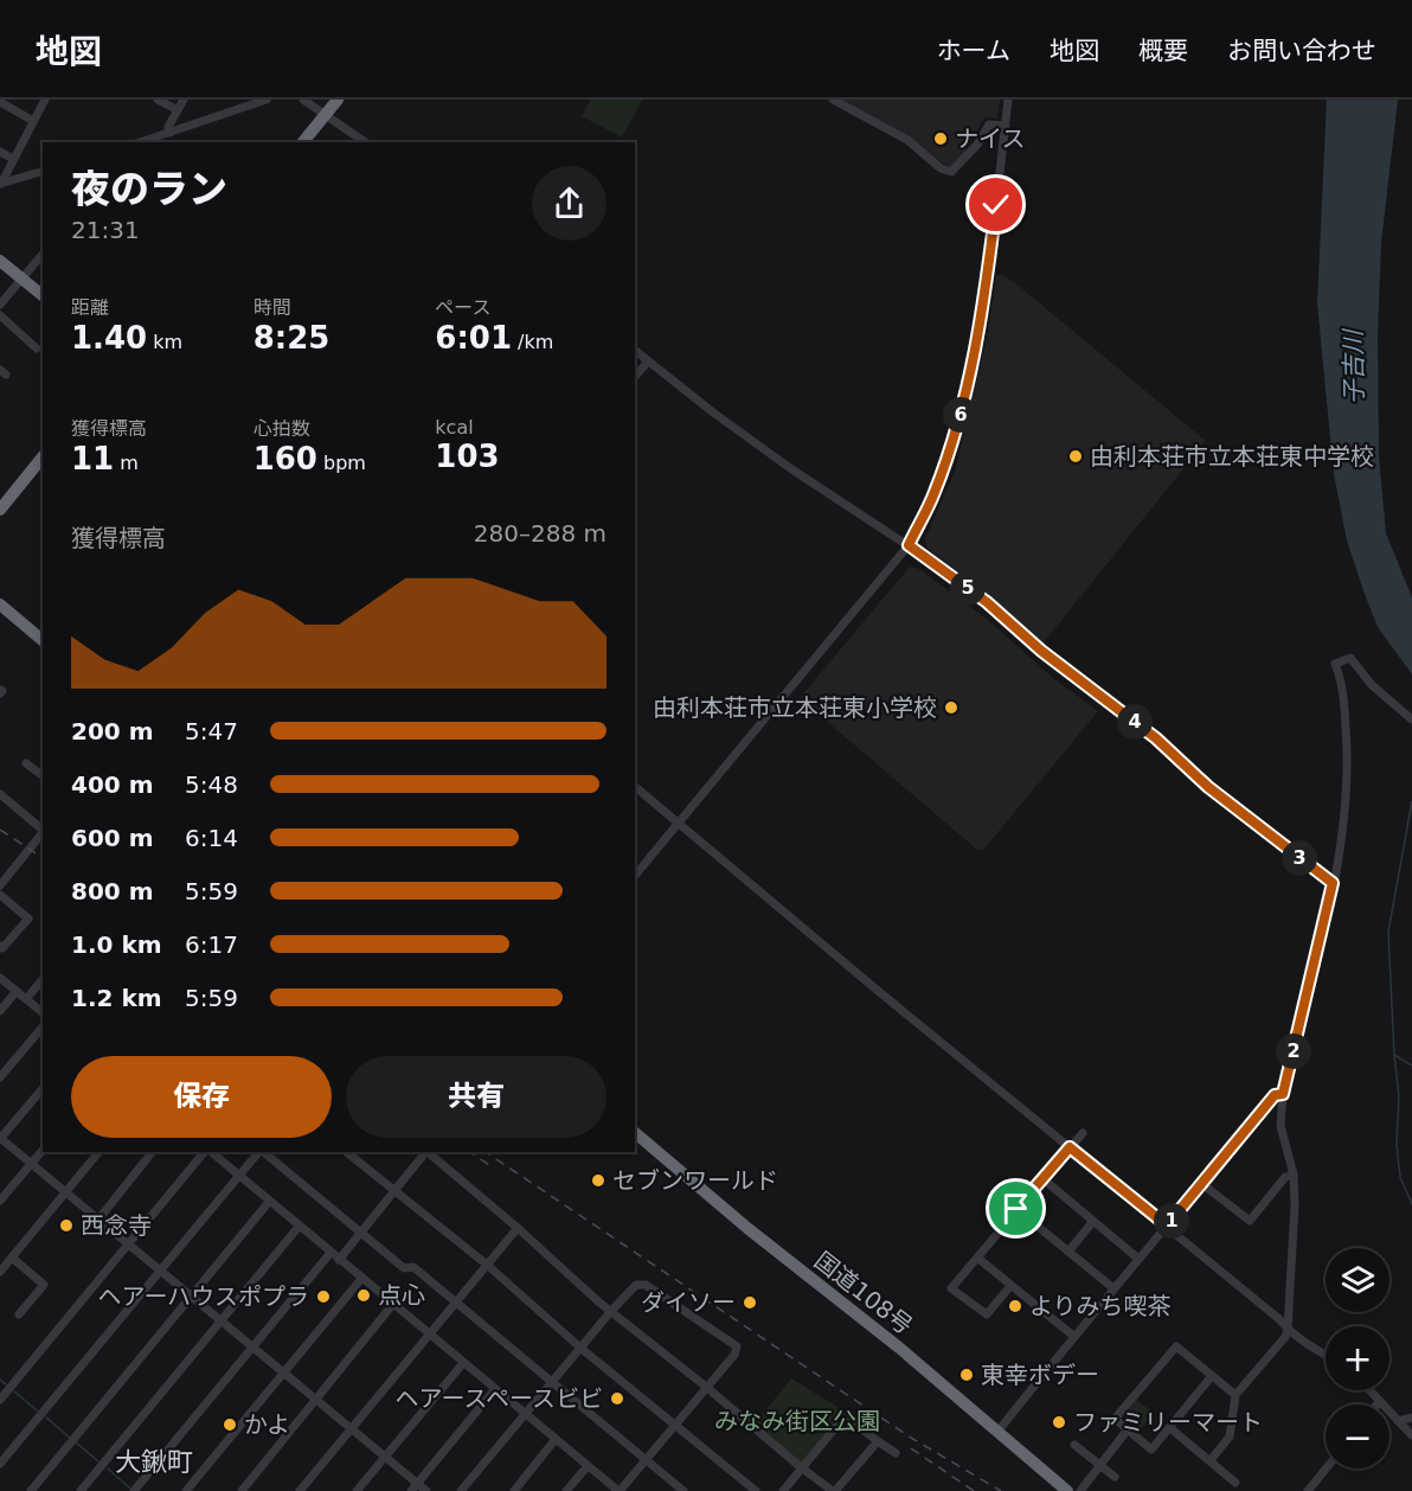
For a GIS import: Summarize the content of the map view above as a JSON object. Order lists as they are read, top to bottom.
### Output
{
  "streets": {
    "highway": ["国道108号"]
  },
  "districts": ["大鍬町"],
  "water": ["子吉川"],
  "parks": ["みなみ街区公園"],
  "places": [
    "ナイス",
    "由利本荘市立本荘東中学校",
    "由利本荘市立本荘東小学校",
    "セブンワールド",
    "西念寺",
    "点心",
    "ヘアーハウスポプラ",
    "ダイソー",
    "よりみち喫茶",
    "東幸ボデー",
    "ヘアースペースビビ",
    "ファミリーマート",
    "かよ"
  ],
  "page": {
    "header": "地図",
    "nav": [
      "ホーム",
      "地図",
      "概要",
      "お問い合わせ"
    ],
    "heading": ["夜のラン", "21:31"],
    "stats": [
      ["距離", "1.40 km"],
      ["時間", "8:25"],
      ["ペース", "6:01 /km"],
      ["獲得標高", "11 m"],
      ["心拍数", "160 bpm"],
      ["kcal", "103"]
    ],
    "pins": [
      "6",
      "5",
      "4",
      "3",
      "2",
      "1"
    ],
    "chart": ["獲得標高", "280–288 m"],
    "list": [
      {
        "name": "200 m",
        "note": "5:47"
      },
      {
        "name": "400 m",
        "note": "5:48"
      },
      {
        "name": "600 m",
        "note": "6:14"
      },
      {
        "name": "800 m",
        "note": "5:59"
      },
      {
        "name": "1.0 km",
        "note": "6:17"
      },
      {
        "name": "1.2 km",
        "note": "5:59"
      }
    ],
    "buttons": ["保存", "共有"],
    "map_buttons": ["+", "−"]
  }
}
